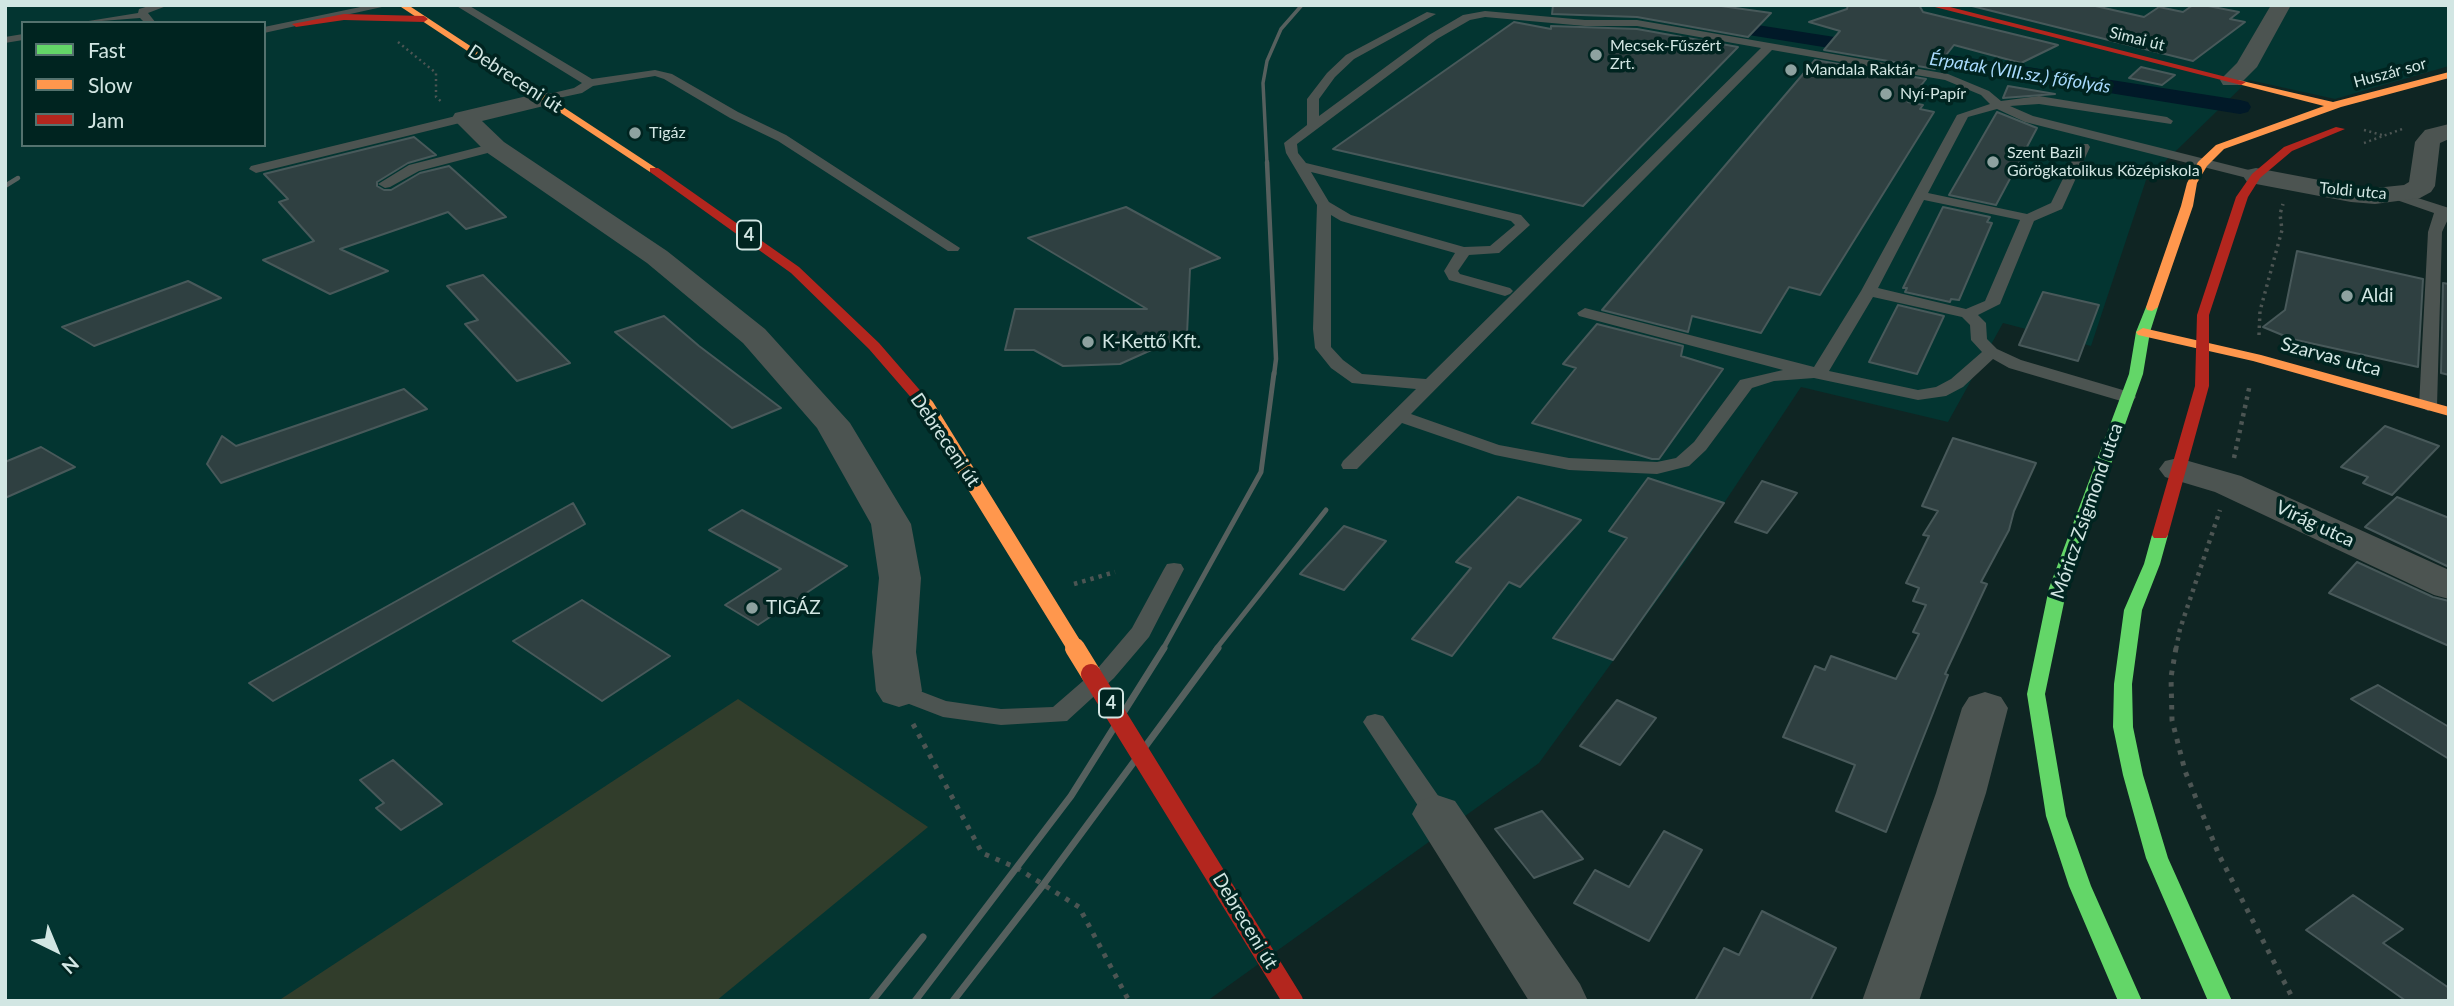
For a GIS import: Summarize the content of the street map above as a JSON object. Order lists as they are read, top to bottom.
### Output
{
  "streets": {
    "main road": [
      "Simai út",
      "Huszár sor",
      "Debreceni út",
      "4",
      "Szarvas utca",
      "Móricz Zsigmond utca"
    ],
    "street": ["Toldi utca", "Virág utca"]
  },
  "crossings": [
    ["Simai út", "Huszár sor"],
    ["Szarvas utca", "Móricz Zsigmond utca"]
  ],
  "water": ["Érpatak (VIII.sz.) főfolyás"],
  "places": [
    "Mecsek-Fűszért Zrt.",
    "Mandala Raktár",
    "Nyí-Papír",
    "Tigáz",
    "Szent Bazil Görögkatolikus Középiskola",
    "Aldi",
    "K-Kettő Kft.",
    "TIGÁZ"
  ],
  "legend": ["Fast", "Slow", "Jam"],
  "north": "bottom right"
}
